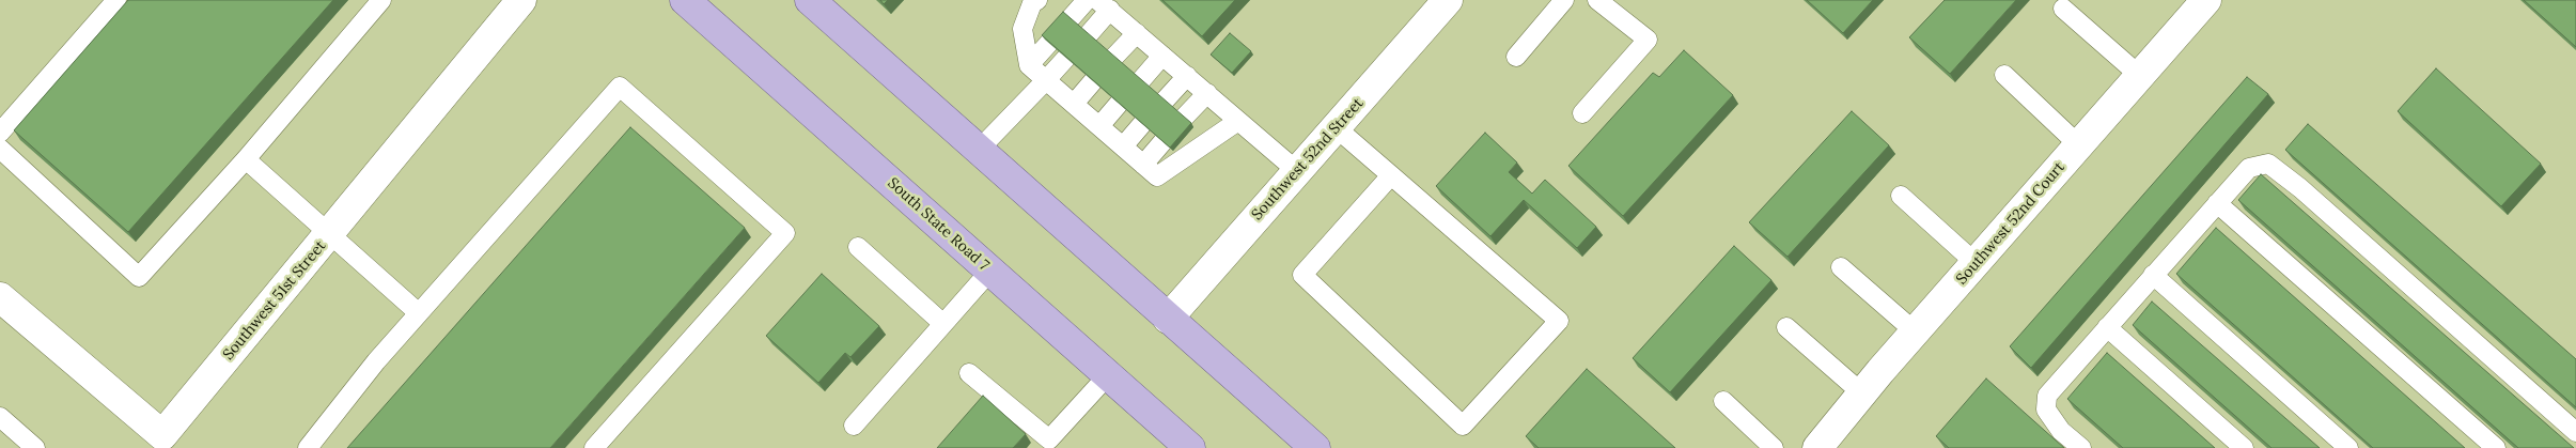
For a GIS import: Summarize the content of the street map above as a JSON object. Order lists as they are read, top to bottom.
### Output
{
  "streets": {
    "main road": ["South State Road 7"],
    "street": ["Southwest 52nd Street", "Southwest 52nd Court", "Southwest 51st Street"]
  }
}
